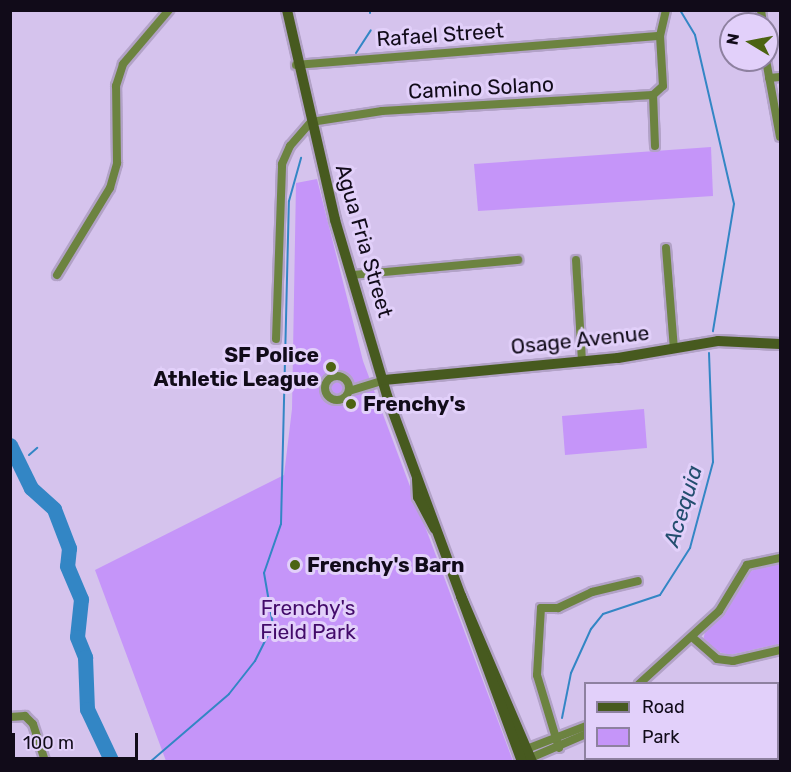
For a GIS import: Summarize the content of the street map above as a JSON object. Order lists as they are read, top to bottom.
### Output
{
  "streets": {
    "street": [
      "Rafael Street",
      "Camino Solano",
      "Agua Fria Street",
      "Osage Avenue"
    ]
  },
  "crossings": [
    ["Rafael Street", "Agua Fria Street"],
    ["Camino Solano", "Agua Fria Street"],
    ["Agua Fria Street", "Osage Avenue"]
  ],
  "water": ["Acequia"],
  "parks": ["Frenchy's Field Park"],
  "places": ["SF Police Athletic League", "Frenchy's", "Frenchy's Barn"],
  "legend": ["Road", "Park"],
  "scale_bar": "100 m",
  "north": "left"
}
